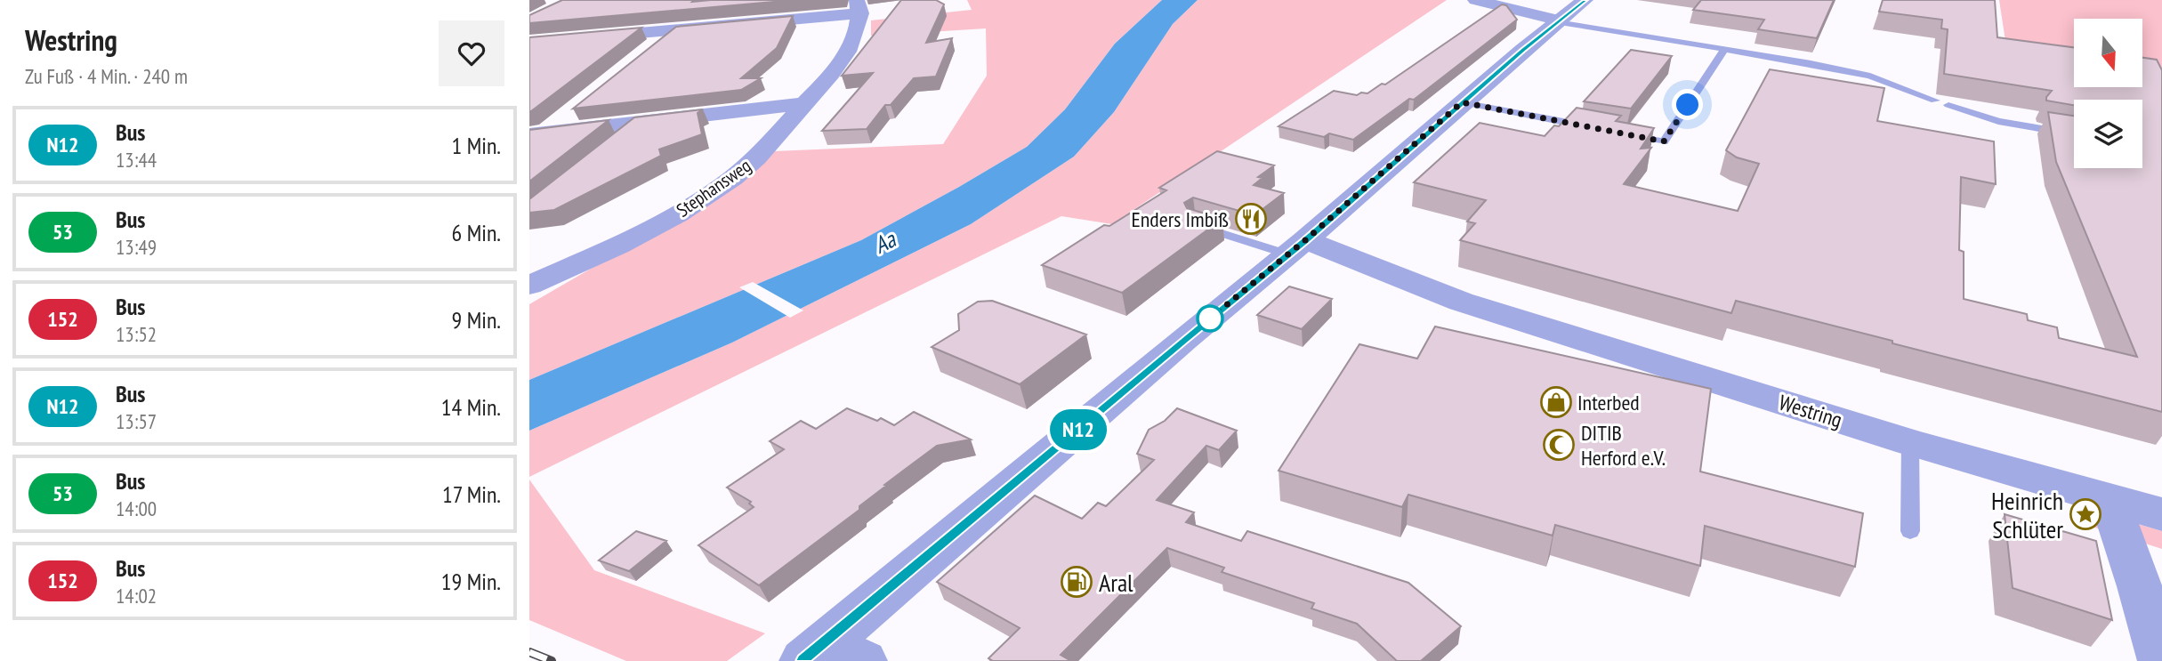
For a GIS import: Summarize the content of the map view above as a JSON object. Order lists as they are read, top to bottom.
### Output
{
  "streets": {
    "street": ["Stephansweg", "Westring"]
  },
  "water": ["Aa"],
  "places": {
    "restaurant": ["Enders Imbiß"],
    "shop": ["Interbed"],
    "mosque": ["DITIB Herford e.V."],
    "place": ["Heinrich Schlüter"],
    "fuel station": ["Aral"]
  },
  "lines": ["bus line N12"],
  "north": "bottom",
  "page": {
    "heading": ["Westring", "Zu Fuß · 4 Min. · 240 m"],
    "on_map": "N12",
    "list": [
      {
        "mark": "N12",
        "name": "Bus",
        "note": "13:44",
        "value": "1 Min."
      },
      {
        "mark": "53",
        "name": "Bus",
        "note": "13:49",
        "value": "6 Min."
      },
      {
        "mark": "152",
        "name": "Bus",
        "note": "13:52",
        "value": "9 Min."
      },
      {
        "mark": "N12",
        "name": "Bus",
        "note": "13:57",
        "value": "14 Min."
      },
      {
        "mark": "53",
        "name": "Bus",
        "note": "14:00",
        "value": "17 Min."
      },
      {
        "mark": "152",
        "name": "Bus",
        "note": "14:02",
        "value": "19 Min."
      }
    ]
  }
}
